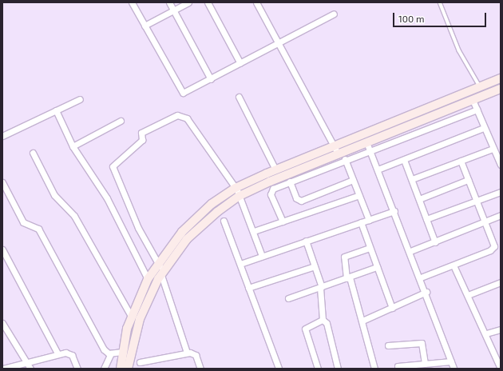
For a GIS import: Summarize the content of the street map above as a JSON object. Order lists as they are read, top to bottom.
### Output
{
  "scale_bar": "100 m"
}
